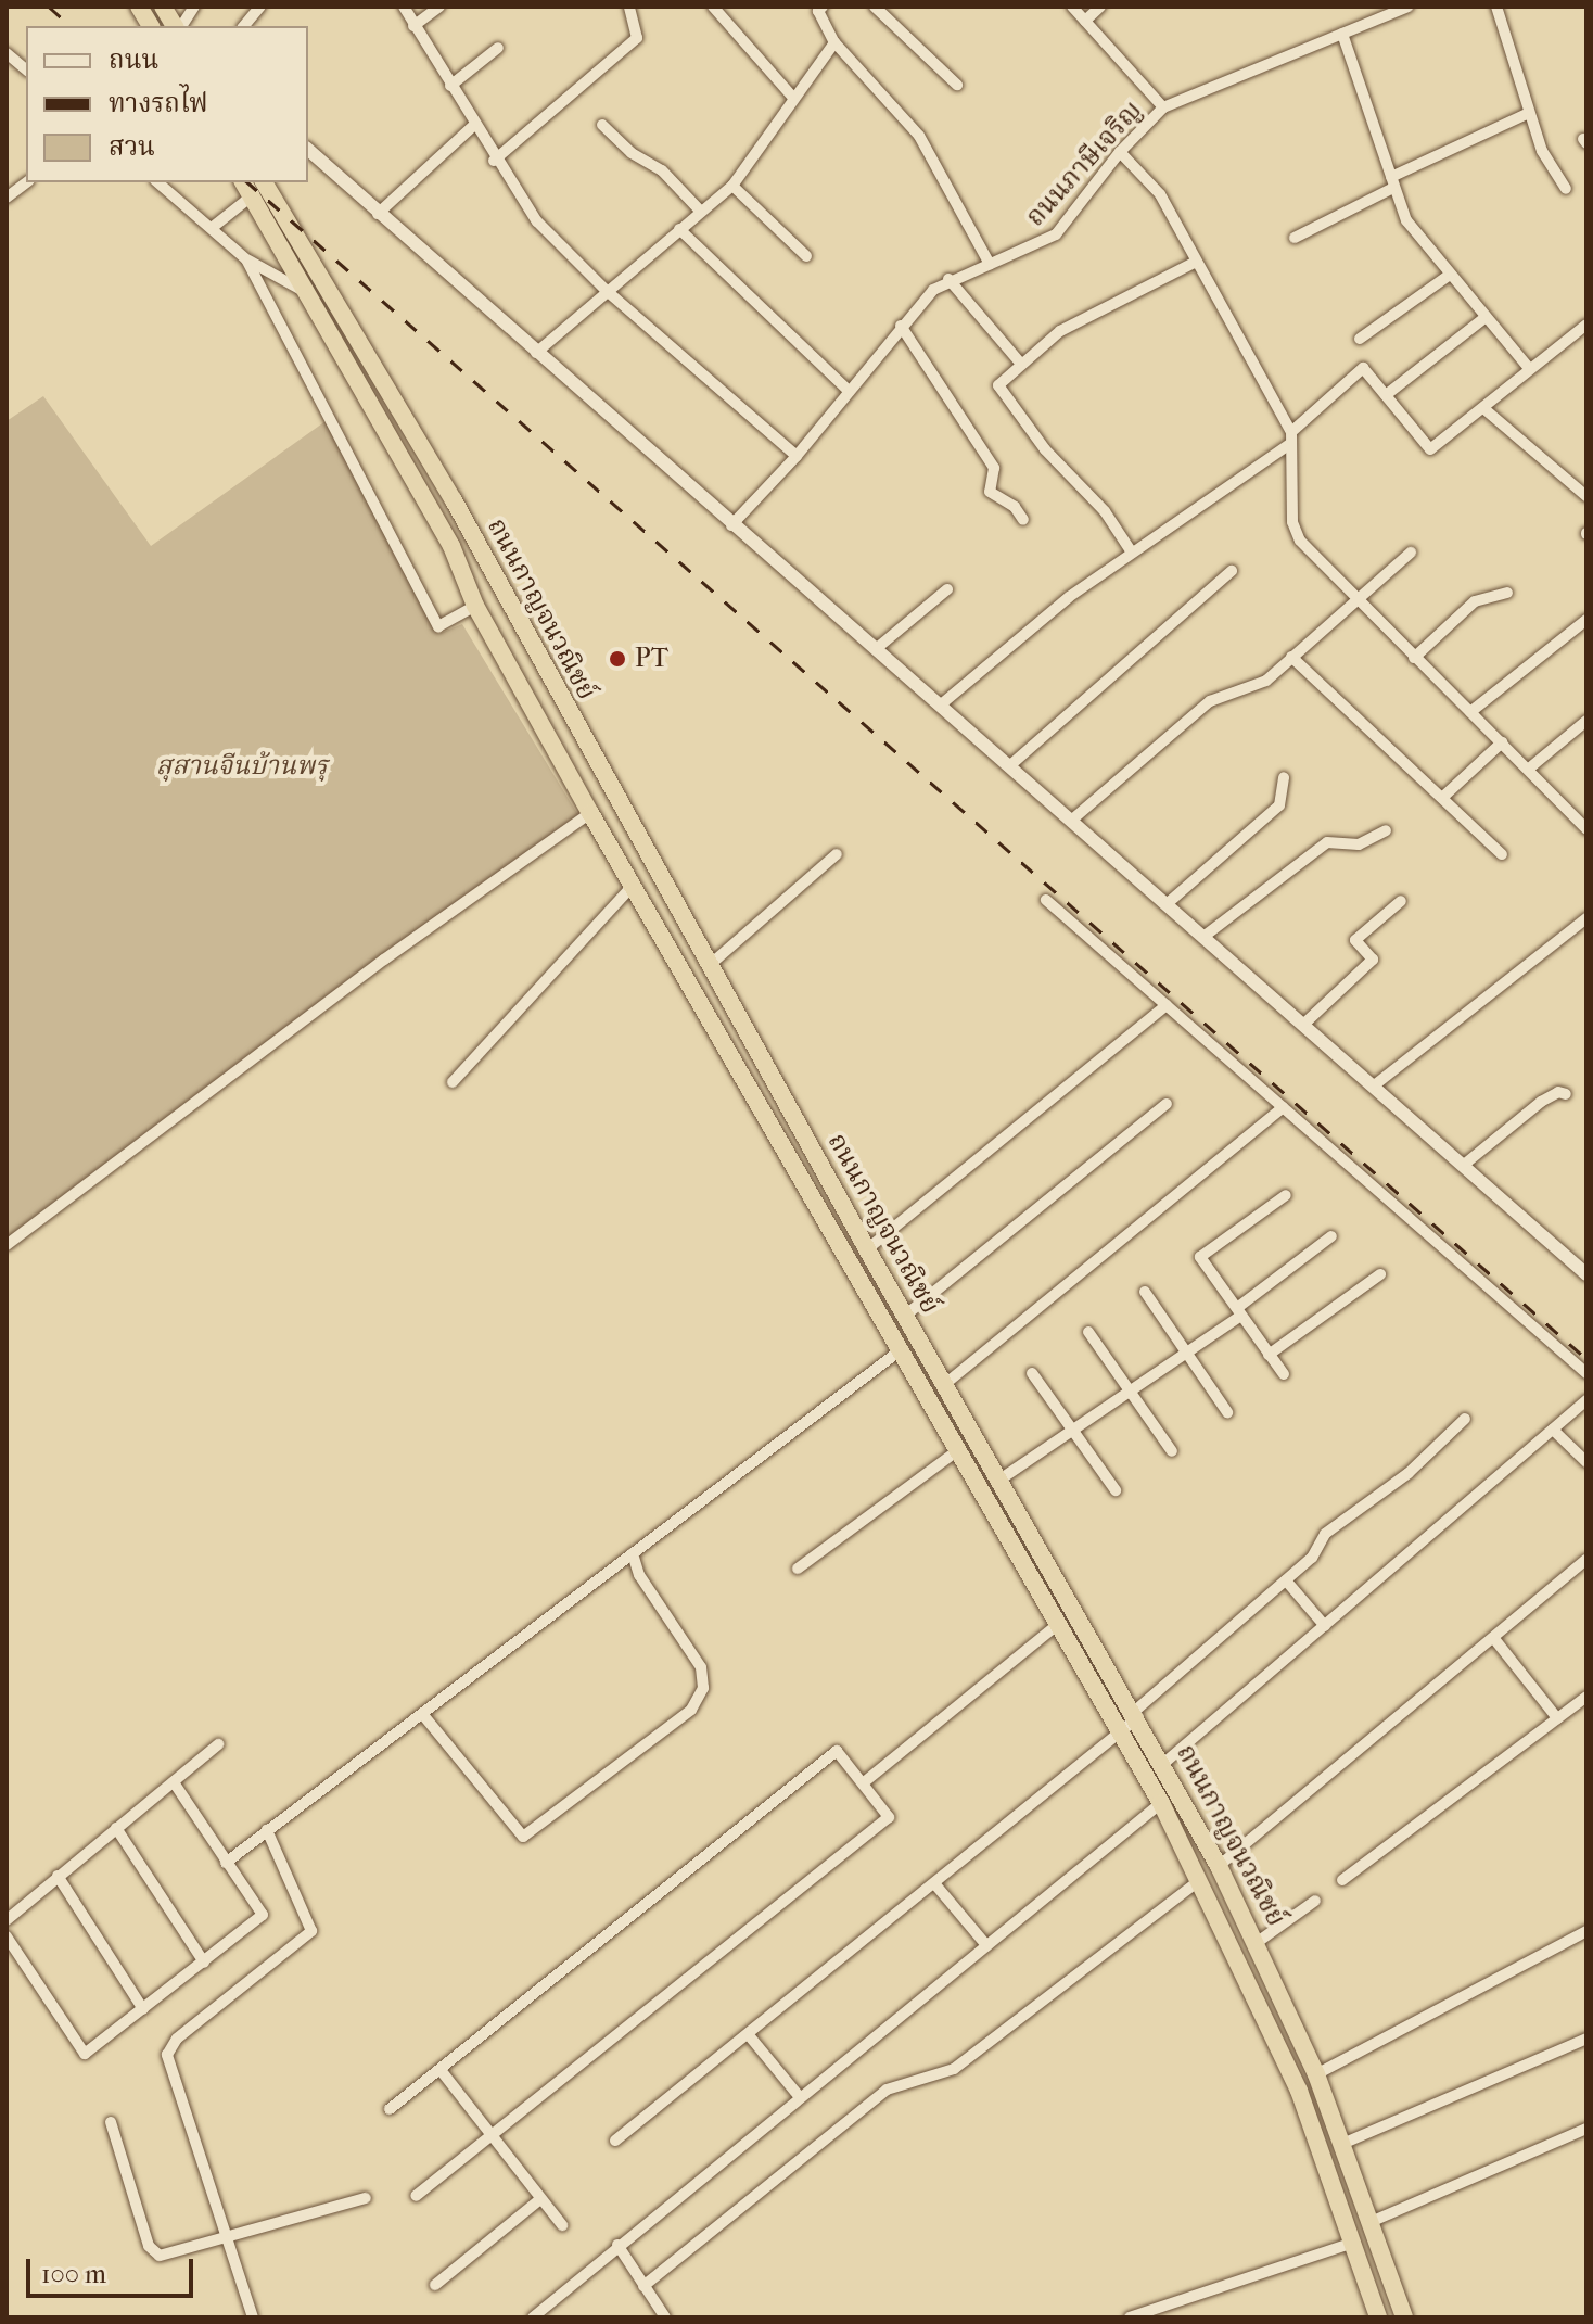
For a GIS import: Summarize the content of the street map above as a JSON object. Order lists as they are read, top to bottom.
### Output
{
  "streets": {
    "highway": ["ถนนกาญจนวณิชย์"],
    "street": ["ถนนภาษีเจริญ"]
  },
  "parks": ["สุสานจีนบ้านพรุ"],
  "places": ["PT"],
  "legend": ["ถนน", "ทางรถไฟ", "สวน"],
  "scale_bar": "100 m"
}
